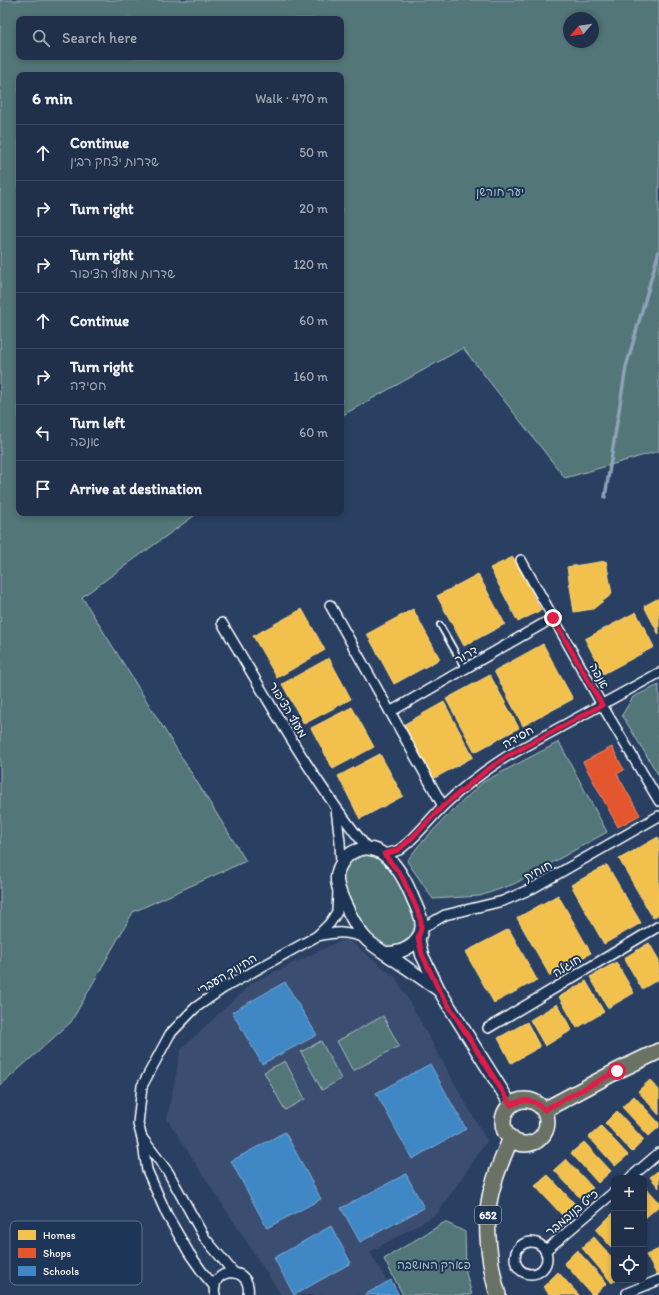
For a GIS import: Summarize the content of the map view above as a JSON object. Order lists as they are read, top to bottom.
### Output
{
  "streets": {
    "main road": ["652"],
    "street": [
      "דרור",
      "אנפה",
      "מעוף הציפור",
      "חסידה",
      "חוחית",
      "חוגלה",
      "החינוך העברי",
      "כ\"ט בנובמבר"
    ]
  },
  "crossings": [
    ["דרור", "אנפה"],
    ["אנפה", "חסידה"],
    ["מעוף הציפור", "חסידה"],
    ["מעוף הציפור", "חוחית"],
    ["מעוף הציפור", "החינוך העברי"],
    ["חסידה", "חוחית"],
    ["חסידה", "החינוך העברי"],
    ["חוחית", "החינוך העברי"]
  ],
  "parks": ["יער חורשן", "פארק המושבה"],
  "legend": ["Homes", "Shops", "Schools"],
  "north": "bottom left",
  "page": {
    "search": "Search here",
    "heading": ["6 min", "Walk · 470 m"],
    "list": [
      ["Continue", "שדרות יצחק רבין", "50 m"],
      ["Turn right", "20 m"],
      ["Turn right", "שדרות מעוף הציפור", "120 m"],
      ["Continue", "60 m"],
      ["Turn right", "חסידה", "160 m"],
      ["Turn left", "אנפה", "60 m"],
      "Arrive at destination"
    ],
    "map_buttons": ["+", "−"]
  }
}
